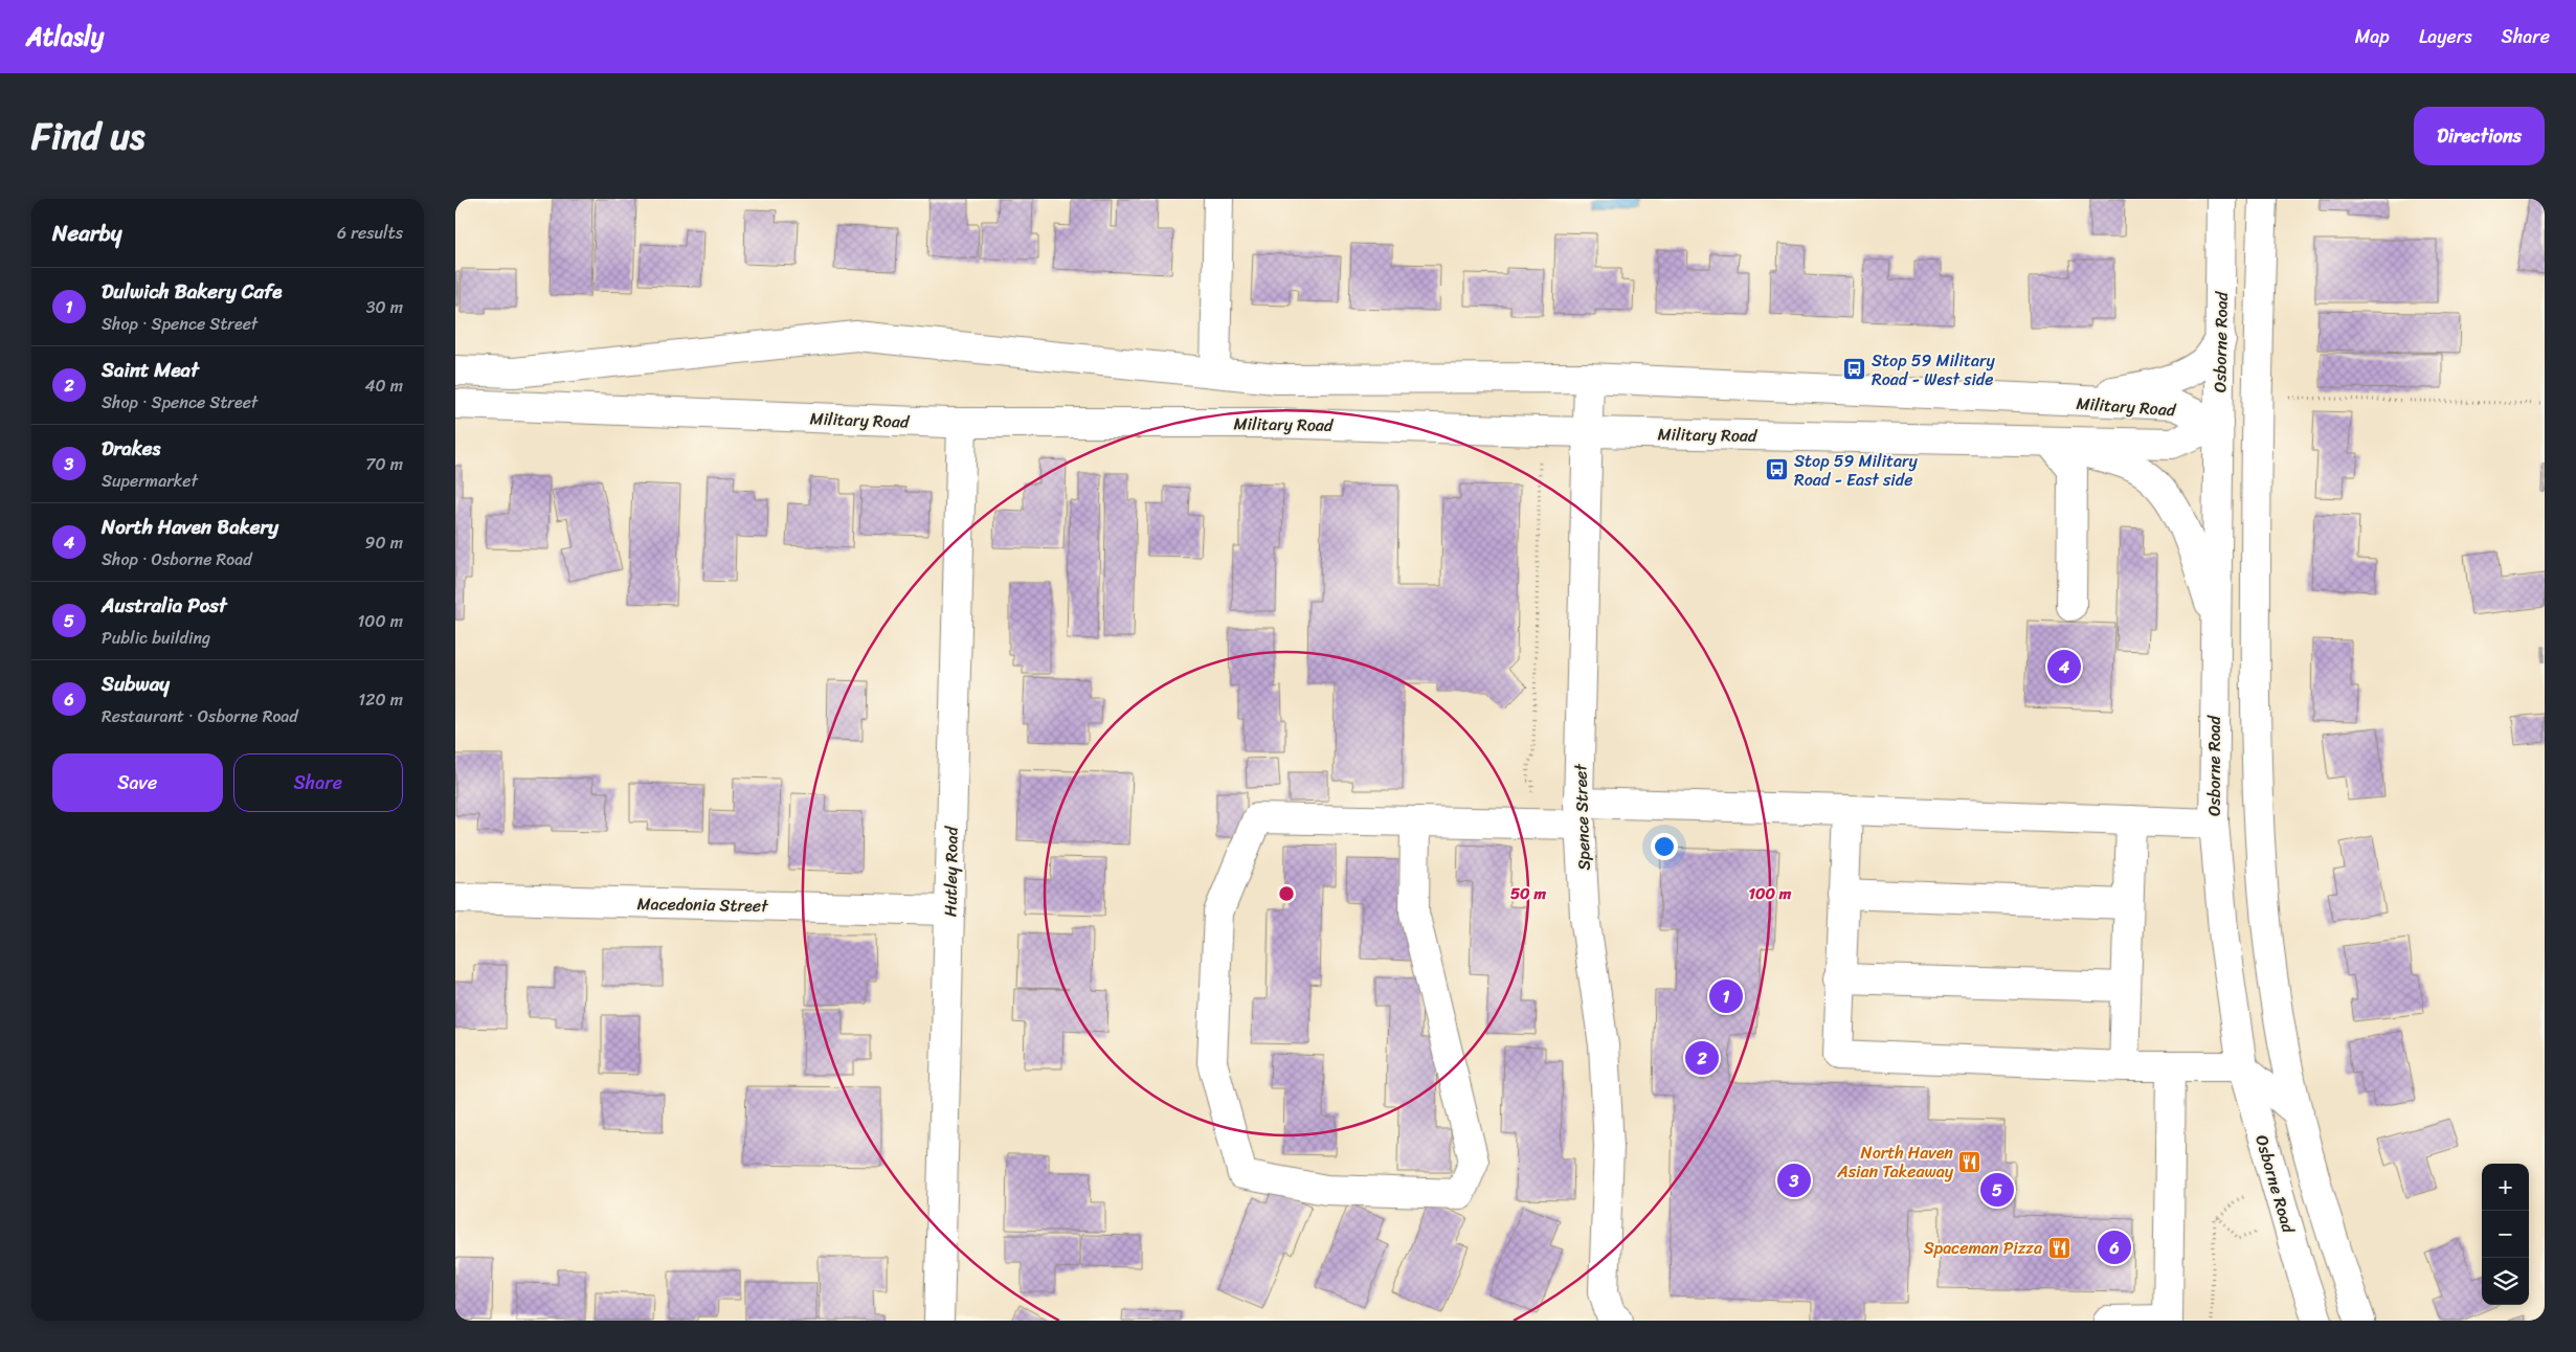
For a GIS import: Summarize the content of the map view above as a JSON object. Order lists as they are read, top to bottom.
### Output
{
  "streets": {
    "street": [
      "Osborne Road",
      "Military Road",
      "Spence Street",
      "Hutley Road",
      "Macedonia Street"
    ]
  },
  "crossings": [
    ["Osborne Road", "Military Road"],
    ["Military Road", "Spence Street"],
    ["Military Road", "Hutley Road"],
    ["Hutley Road", "Macedonia Street"]
  ],
  "places": {
    "bus stop": ["Stop 59 Military Road - West side", "Stop 59 Military Road - East side"],
    "restaurant": ["North Haven Asian Takeaway", "Spaceman Pizza"]
  },
  "page": {
    "header": "Atlasly",
    "nav": ["Map", "Layers", "Share"],
    "title": "Find us",
    "buttons": [
      "Directions",
      ["Save", "Share"]
    ],
    "heading": ["Nearby", "6 results"],
    "list": [
      {
        "mark": "1",
        "name": "Dulwich Bakery Cafe",
        "note": "Shop · Spence Street",
        "value": "30 m"
      },
      {
        "mark": "2",
        "name": "Saint Meat",
        "note": "Shop · Spence Street",
        "value": "40 m"
      },
      {
        "mark": "3",
        "name": "Drakes",
        "note": "Supermarket",
        "value": "70 m"
      },
      {
        "mark": "4",
        "name": "North Haven Bakery",
        "note": "Shop · Osborne Road",
        "value": "90 m"
      },
      {
        "mark": "5",
        "name": "Australia Post",
        "note": "Public building",
        "value": "100 m"
      },
      {
        "mark": "6",
        "name": "Subway",
        "note": "Restaurant · Osborne Road",
        "value": "120 m"
      }
    ],
    "pins": [
      "4",
      "1",
      "2",
      "3",
      "5",
      "6"
    ],
    "map_buttons": ["+", "−"]
  },
  "rings": ["50 m", "100 m"]
}
